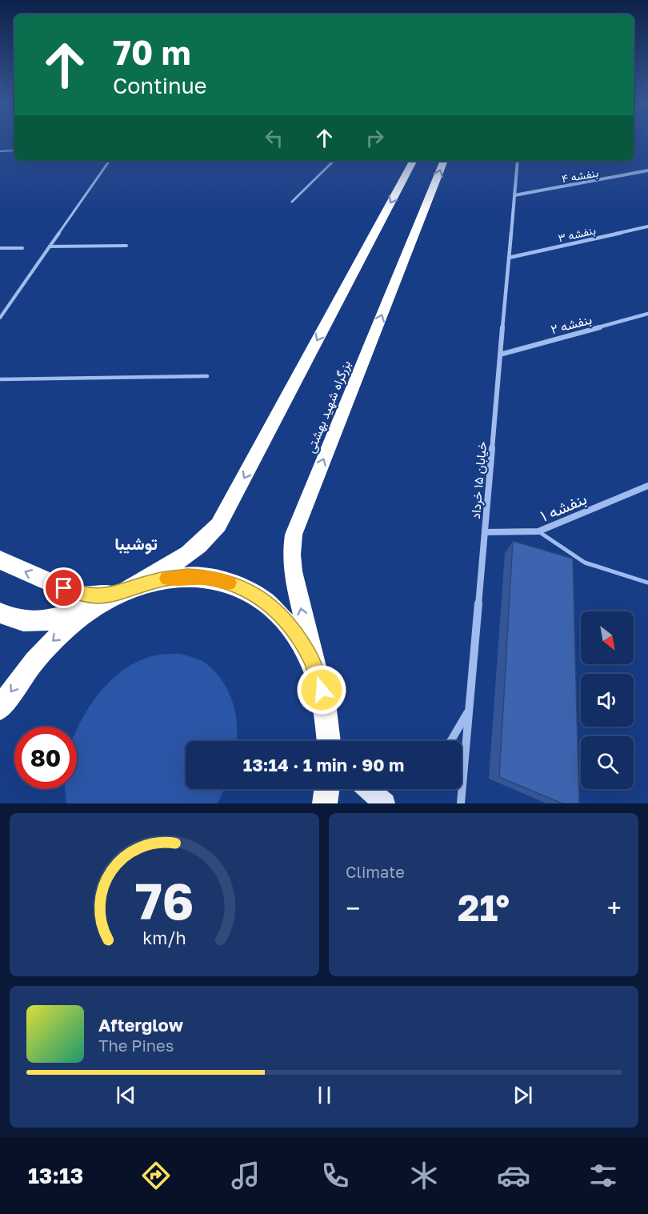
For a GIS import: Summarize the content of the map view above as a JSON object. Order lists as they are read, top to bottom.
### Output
{
  "streets": {
    "highway": ["بزرگراه شهید بهشتی"],
    "street": [
      "بنفشه ۴",
      "بنفشه ۳",
      "بنفشه ۲",
      "خیابان ۱۵ خرداد",
      "بنفشه ۱"
    ]
  },
  "crossings": [
    ["بنفشه ۴", "خیابان ۱۵ خرداد"],
    ["بنفشه ۳", "خیابان ۱۵ خرداد"],
    ["بنفشه ۲", "خیابان ۱۵ خرداد"],
    ["خیابان ۱۵ خرداد", "بنفشه ۱"]
  ],
  "districts": ["توشیبا"],
  "north": "bottom right",
  "page": {
    "turn": ["70 m", "Continue"],
    "limit": "80",
    "trip": "13:14 · 1 min · 90 m",
    "tile": "Climate",
    "heat": ["−", "21°", "+"],
    "song": ["Afterglow", "The Pines"],
    "tabs": "13:13",
    "gauge": ["76", "km/h"]
  }
}
